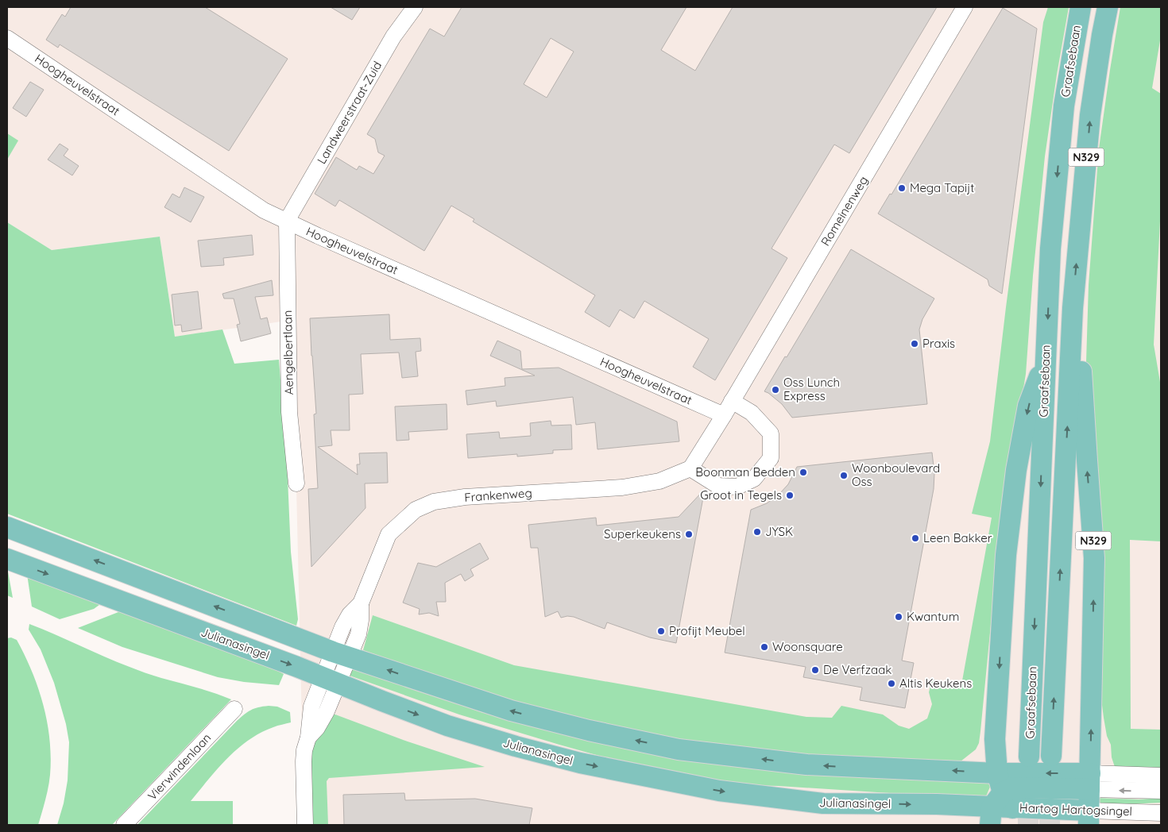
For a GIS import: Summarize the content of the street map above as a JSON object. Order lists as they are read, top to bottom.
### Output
{
  "streets": {
    "main road": [
      "Graafsebaan",
      "N329",
      "Julianasingel",
      "Hartog Hartogsingel"
    ],
    "street": [
      "Hoogheuvelstraat",
      "Landweerstraat-Zuid",
      "Romeinenweg",
      "Aengelbertlaan",
      "Frankenweg",
      "Vierwindenlaan"
    ]
  },
  "crossings": [
    ["Graafsebaan", "N329"],
    ["Hoogheuvelstraat", "Landweerstraat-Zuid"],
    ["Hoogheuvelstraat", "Romeinenweg"],
    ["Hoogheuvelstraat", "Aengelbertlaan"],
    ["Landweerstraat-Zuid", "Aengelbertlaan"],
    ["N329", "Julianasingel"],
    ["N329", "Hartog Hartogsingel"],
    ["Frankenweg", "Julianasingel"],
    ["Julianasingel", "Hartog Hartogsingel"]
  ],
  "places": [
    "Mega Tapijt",
    "Praxis",
    "Oss Lunch Express",
    "Boonman Bedden",
    "Woonboulevard Oss",
    "Groot in Tegels",
    "JYSK",
    "Superkeukens",
    "Leen Bakker",
    "Kwantum",
    "Profijt Meubel",
    "Woonsquare",
    "De Verfzaak",
    "Altis Keukens"
  ]
}
